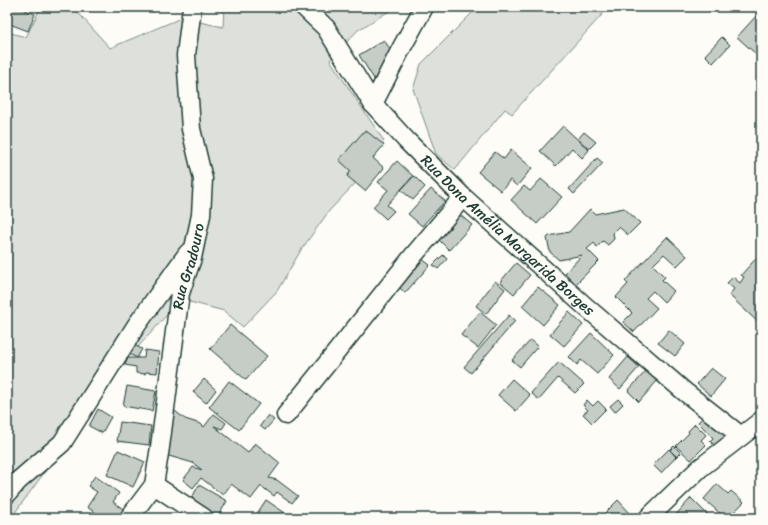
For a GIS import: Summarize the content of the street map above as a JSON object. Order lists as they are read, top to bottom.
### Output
{
  "streets": {
    "street": ["Rua Dona Amélia Margarida Borges", "Rua Gradouro"]
  }
}
